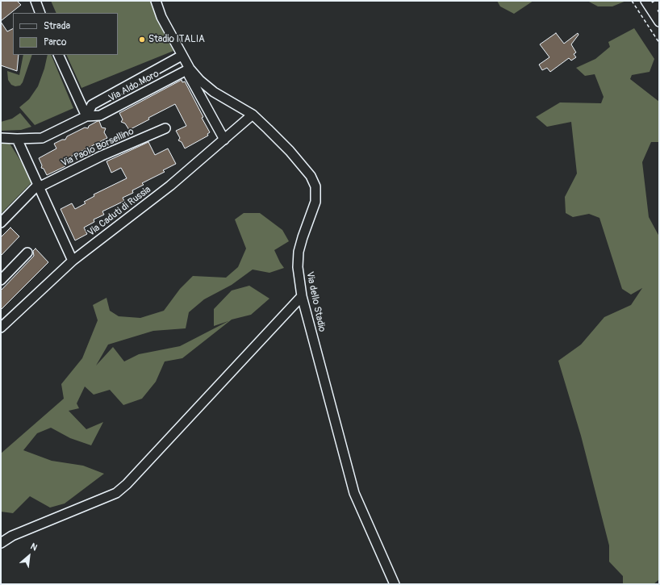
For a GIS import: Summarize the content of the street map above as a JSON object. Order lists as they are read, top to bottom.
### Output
{
  "streets": {
    "street": [
      "Via Aldo Moro",
      "Via Paolo Borsellino",
      "Via Caduti di Russia",
      "Via dello Stadio"
    ]
  },
  "crossings": [
    ["Via Aldo Moro", "Via dello Stadio"],
    ["Via Caduti di Russia", "Via dello Stadio"]
  ],
  "places": ["Stadio ITALIA"],
  "legend": ["Strada", "Parco"],
  "north": "top right"
}
